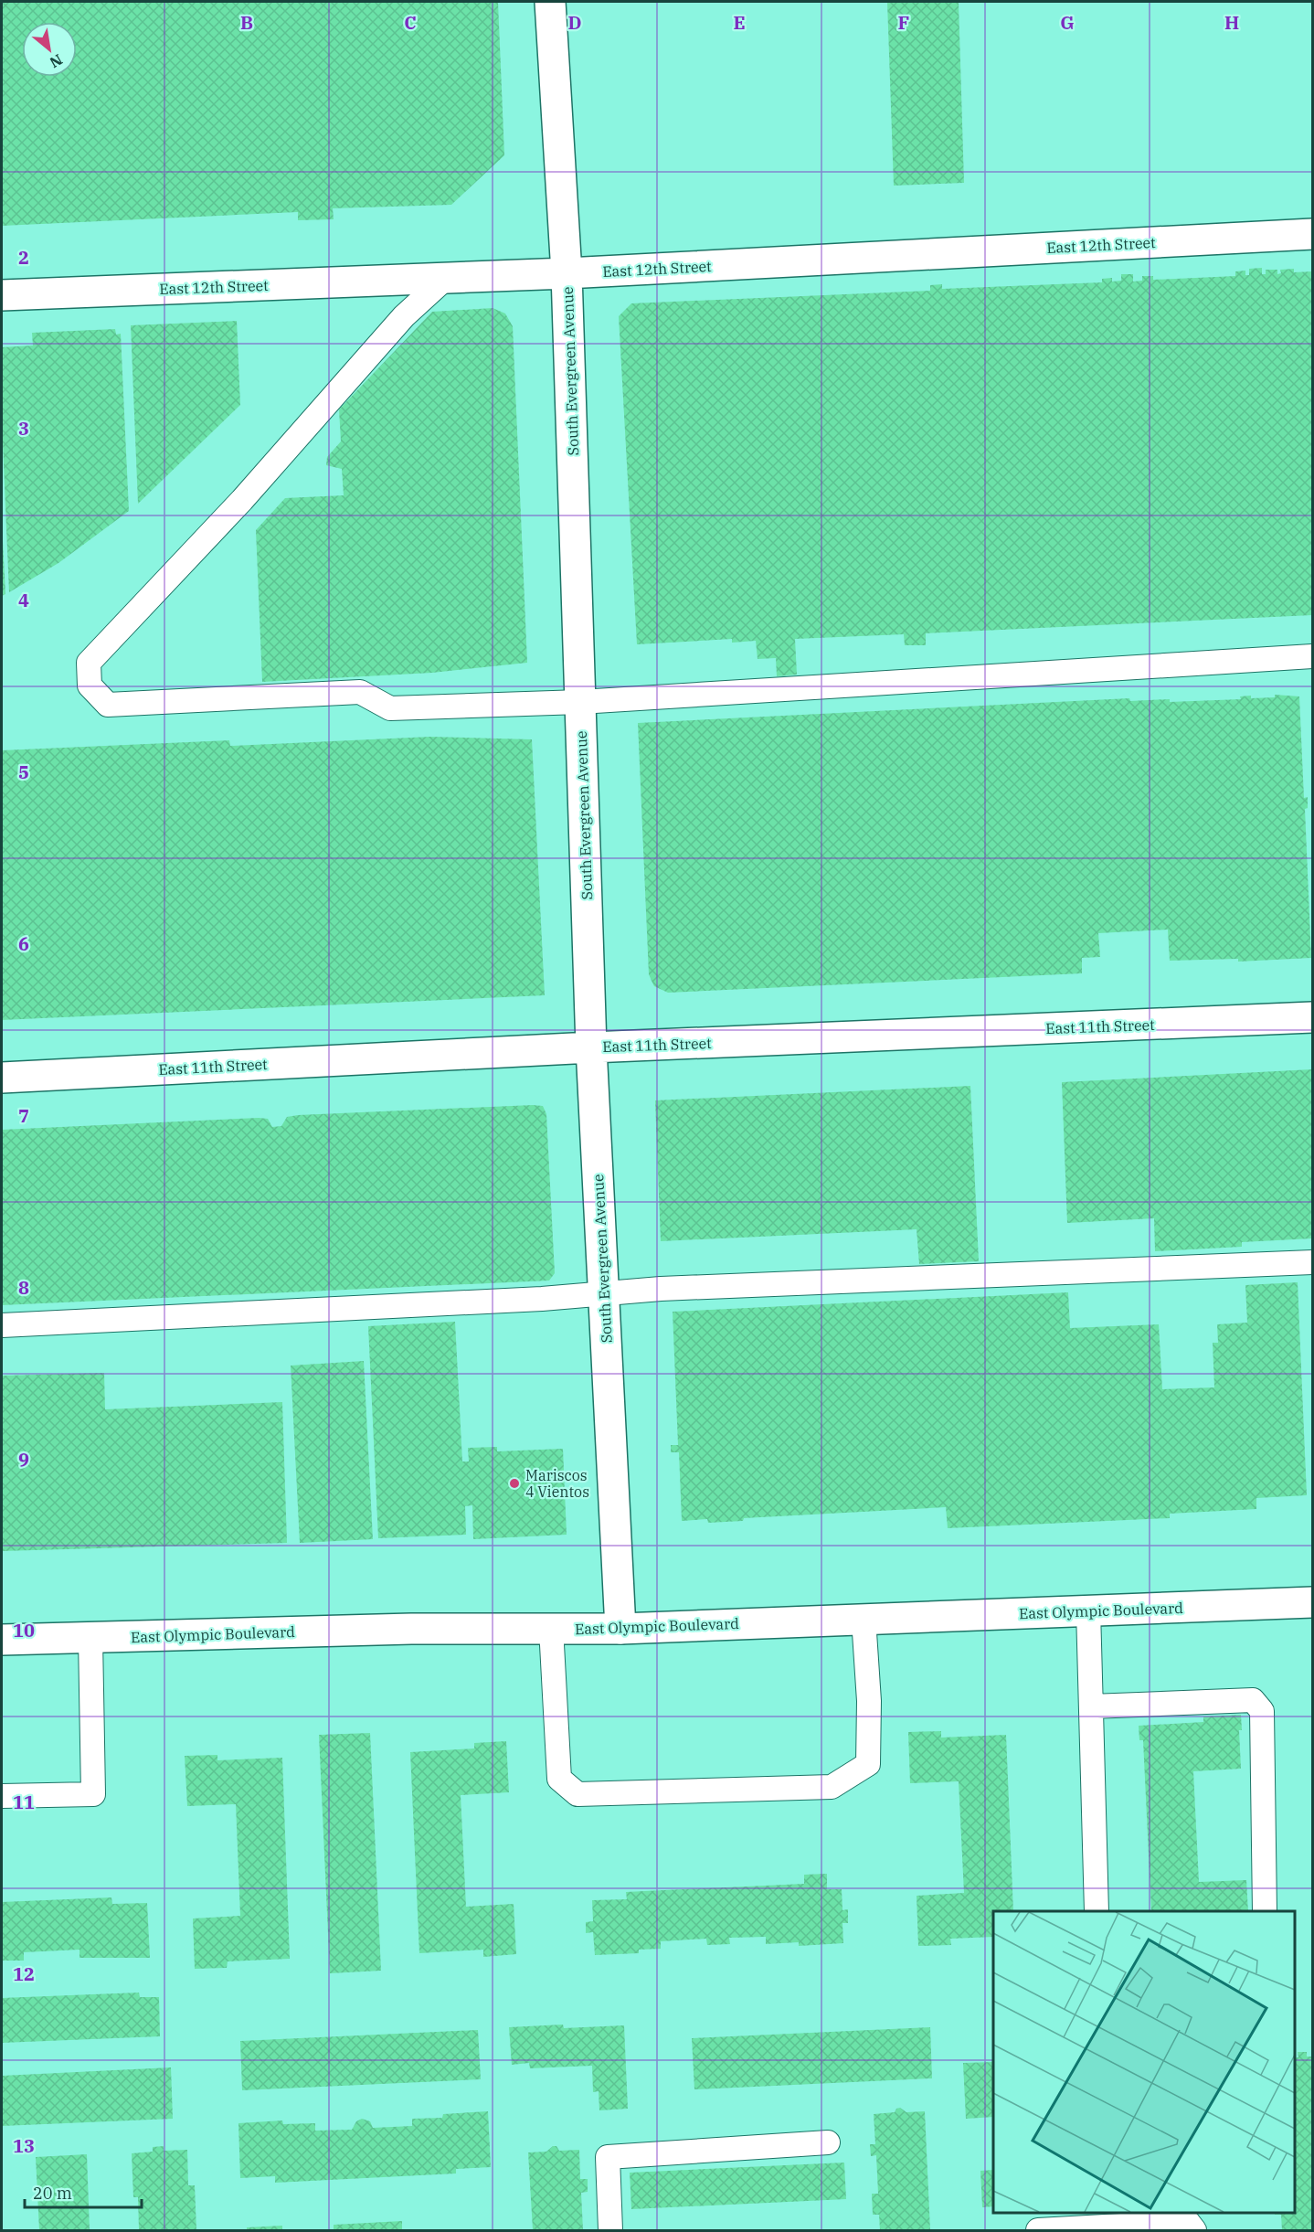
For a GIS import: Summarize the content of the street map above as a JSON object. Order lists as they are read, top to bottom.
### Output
{
  "streets": {
    "street": [
      "East 12th Street",
      "South Evergreen Avenue",
      "East 11th Street",
      "East Olympic Boulevard"
    ]
  },
  "crossings": [
    ["East 12th Street", "South Evergreen Avenue"],
    ["South Evergreen Avenue", "East 11th Street"],
    ["South Evergreen Avenue", "East Olympic Boulevard"]
  ],
  "places": ["Mariscos 4 Vientos"],
  "scale_bar": "20 m",
  "north": "bottom right",
  "grid": {
    "columns": [
      "B",
      "C",
      "D",
      "E",
      "F",
      "G",
      "H"
    ],
    "rows": [
      "2",
      "3",
      "4",
      "5",
      "6",
      "7",
      "8",
      "9",
      "10",
      "11",
      "12",
      "13"
    ]
  }
}
